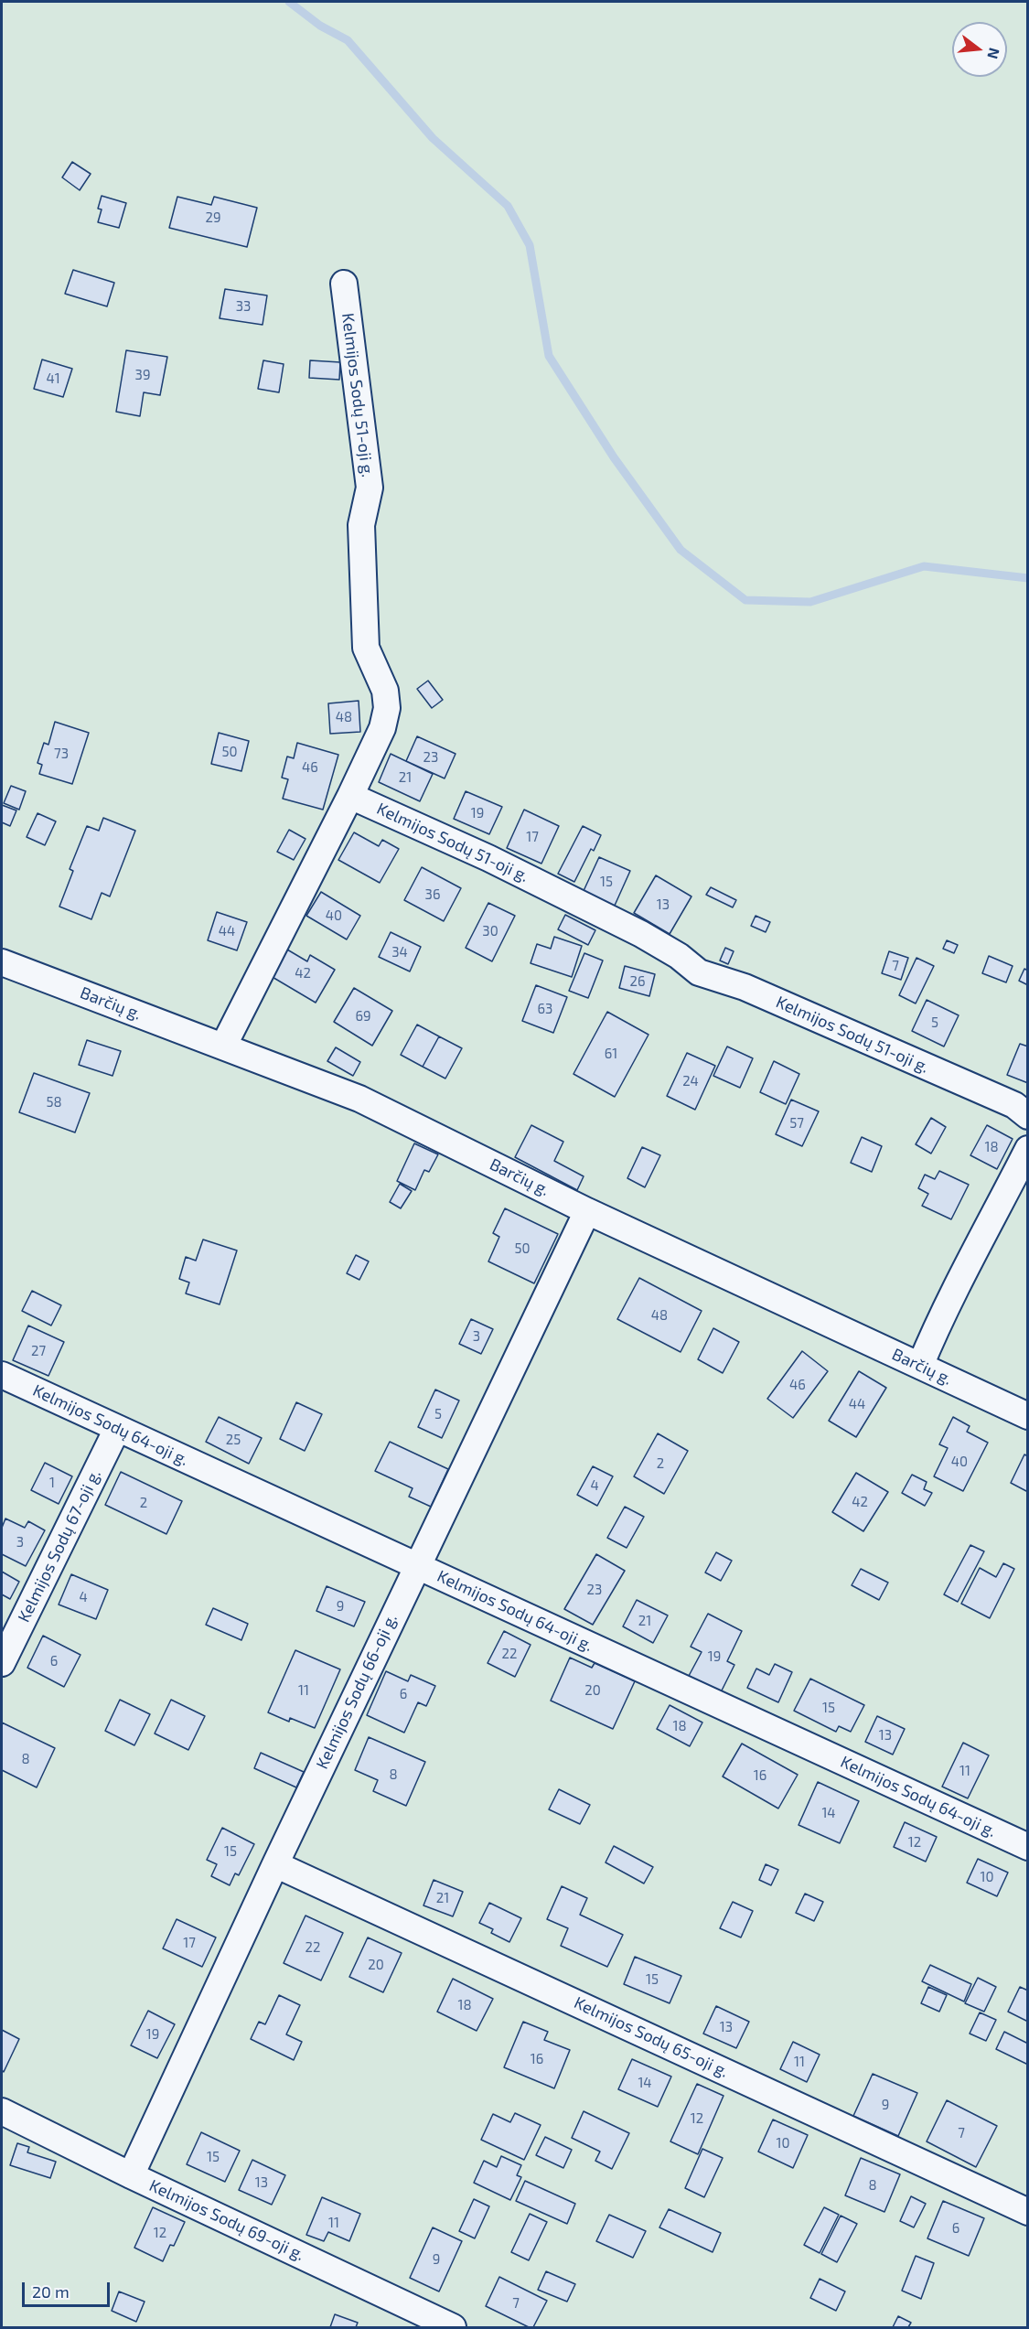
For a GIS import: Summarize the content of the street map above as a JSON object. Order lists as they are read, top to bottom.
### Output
{
  "streets": {
    "street": [
      "Kelmijos Sodų 51-oji g.",
      "Barčių g.",
      "Kelmijos Sodų 64-oji g.",
      "Kelmijos Sodų 67-oji g.",
      "Kelmijos Sodų 66-oji g.",
      "Kelmijos Sodų 65-oji g.",
      "Kelmijos Sodų 69-oji g."
    ]
  },
  "crossings": [
    ["Barčių g.", "Kelmijos Sodų 66-oji g."],
    ["Kelmijos Sodų 64-oji g.", "Kelmijos Sodų 67-oji g."],
    ["Kelmijos Sodų 64-oji g.", "Kelmijos Sodų 66-oji g."],
    ["Kelmijos Sodų 66-oji g.", "Kelmijos Sodų 65-oji g."],
    ["Kelmijos Sodų 66-oji g.", "Kelmijos Sodų 69-oji g."]
  ],
  "house_numbers": [
    "29",
    "33",
    "39",
    "41",
    "48",
    "50",
    "73",
    "23",
    "46",
    "21",
    "19",
    "17",
    "15",
    "36",
    "13",
    "40",
    "44",
    "30",
    "34",
    "7",
    "42",
    "26",
    "63",
    "69",
    "5",
    "61",
    "24",
    "58",
    "57",
    "18",
    "50",
    "48",
    "3",
    "27",
    "46",
    "44",
    "5",
    "25",
    "40",
    "2",
    "1",
    "4",
    "42",
    "2",
    "3",
    "23",
    "4",
    "9",
    "21",
    "22",
    "19",
    "6",
    "11",
    "20",
    "6",
    "15",
    "18",
    "13",
    "8",
    "11",
    "8",
    "16",
    "14",
    "12",
    "15",
    "10",
    "21",
    "17",
    "22",
    "20",
    "15",
    "18",
    "13",
    "19",
    "16",
    "11",
    "14",
    "9",
    "12",
    "7",
    "10",
    "15",
    "13",
    "8",
    "11",
    "6",
    "12",
    "9",
    "7"
  ],
  "scale_bar": "20 m",
  "north": "right"
}
